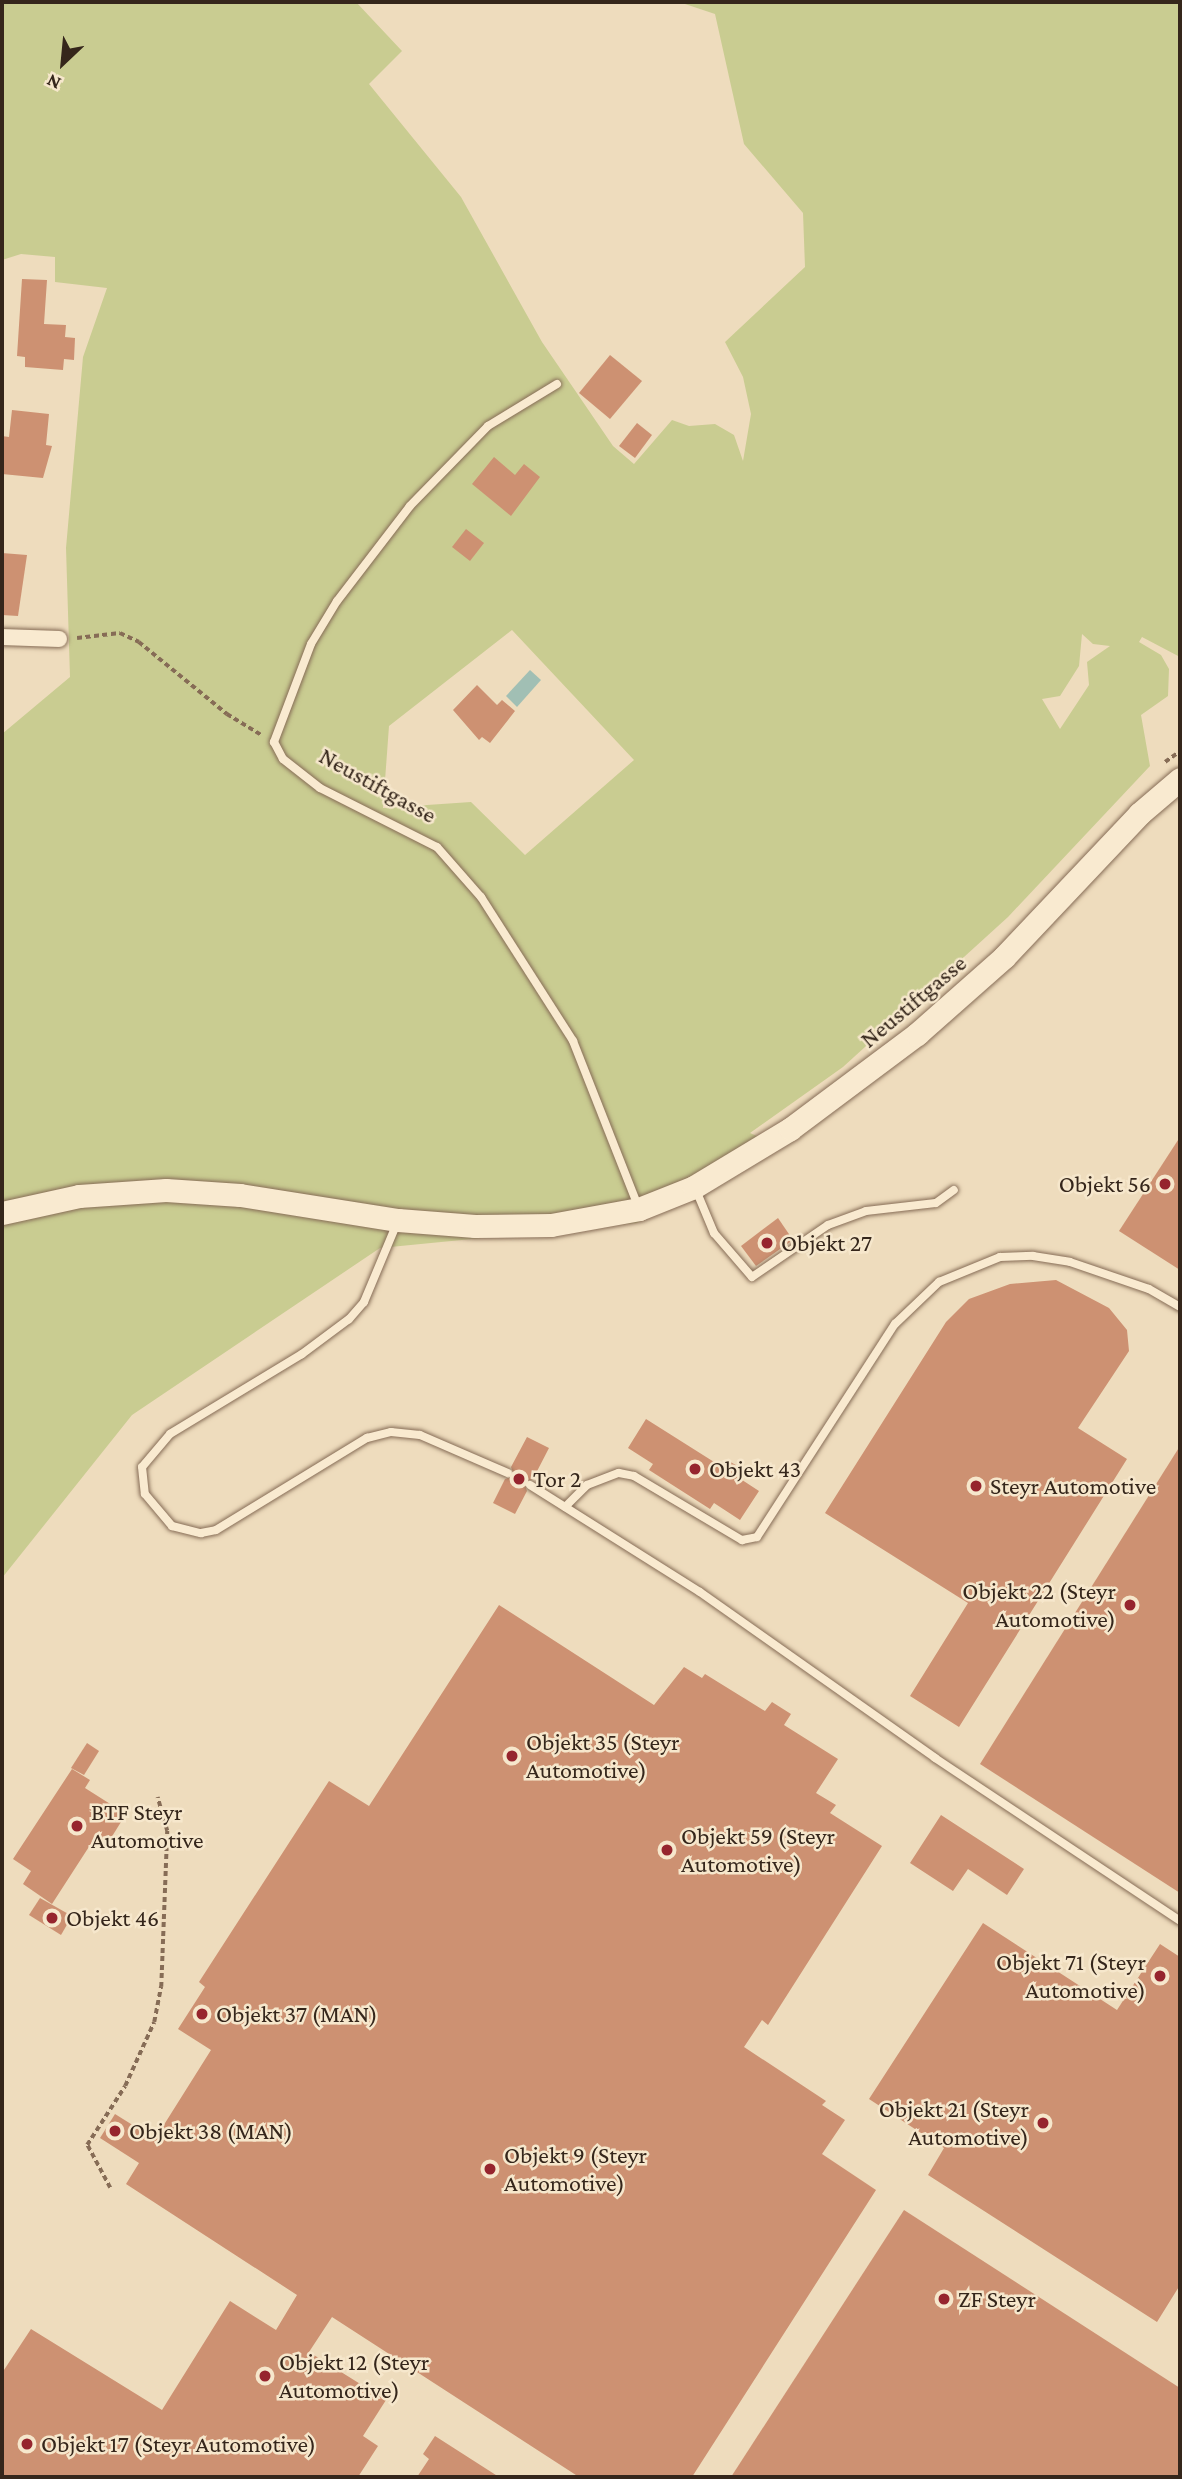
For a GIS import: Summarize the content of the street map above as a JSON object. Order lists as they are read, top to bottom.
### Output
{
  "streets": {
    "street": ["Neustiftgasse"]
  },
  "places": [
    "Objekt 56",
    "Objekt 27",
    "Objekt 43",
    "Tor 2",
    "Steyr Automotive",
    "Objekt 22 (Steyr Automotive)",
    "Objekt 35 (Steyr Automotive)",
    "BTF Steyr Automotive",
    "Objekt 59 (Steyr Automotive)",
    "Objekt 46",
    "Objekt 71 (Steyr Automotive)",
    "Objekt 37 (MAN)",
    "Objekt 21 (Steyr Automotive)",
    "Objekt 38 (MAN)",
    "Objekt 9 (Steyr Automotive)",
    "ZF Steyr",
    "Objekt 12 (Steyr Automotive)",
    "Objekt 17 (Steyr Automotive)"
  ],
  "north": "bottom left"
}
